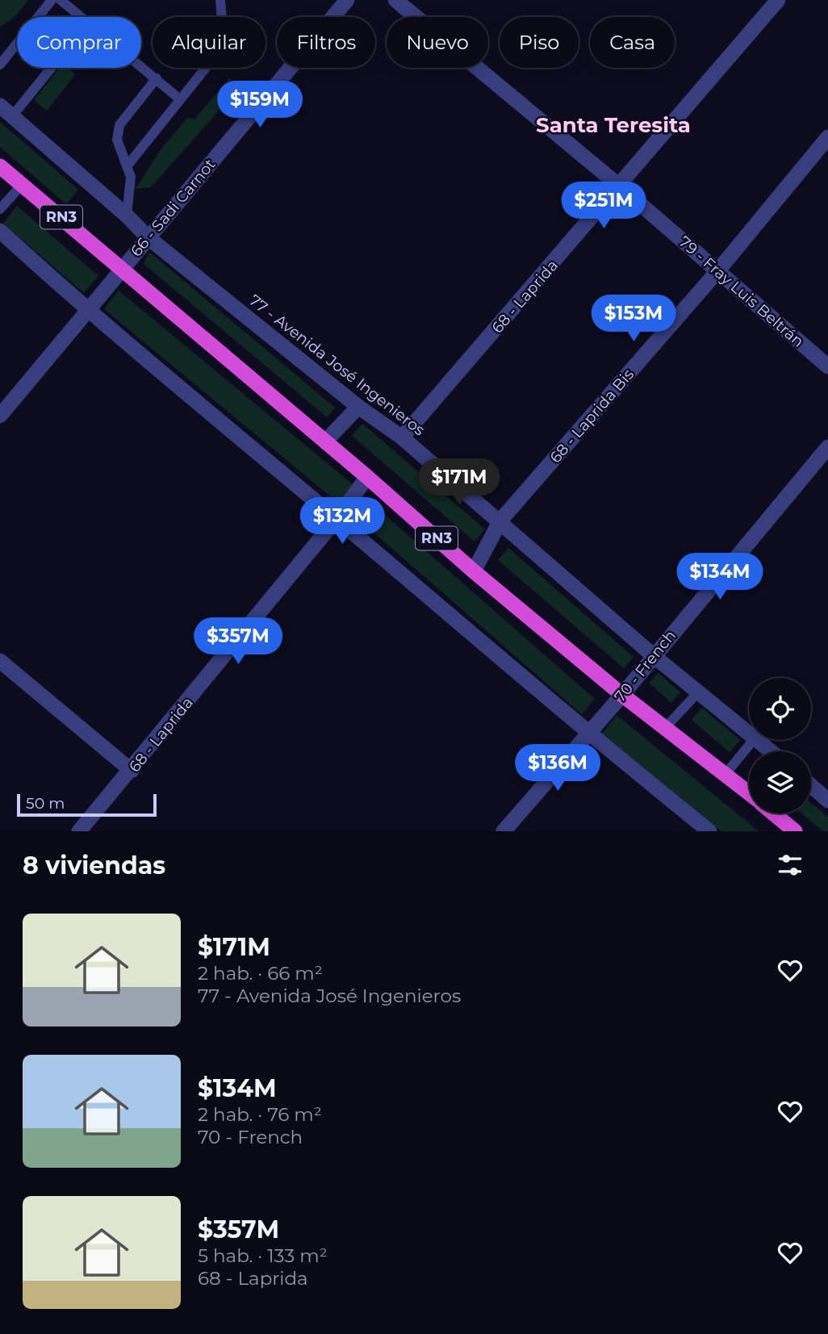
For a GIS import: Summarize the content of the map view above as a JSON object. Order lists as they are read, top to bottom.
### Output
{
  "streets": {
    "highway": ["RN3"],
    "street": [
      "66 - Sadi Carnot",
      "79 - Fray Luis Beltrán",
      "68 - Laprida",
      "77 - Avenida José Ingenieros",
      "68 - Laprida Bis",
      "70 - French"
    ]
  },
  "crossings": [
    ["66 - Sadi Carnot", "RN3"],
    ["66 - Sadi Carnot", "77 - Avenida José Ingenieros"],
    ["RN3", "68 - Laprida"],
    ["RN3", "68 - Laprida Bis"],
    ["RN3", "70 - French"],
    ["79 - Fray Luis Beltrán", "68 - Laprida"],
    ["79 - Fray Luis Beltrán", "68 - Laprida Bis"],
    ["68 - Laprida", "77 - Avenida José Ingenieros"],
    ["77 - Avenida José Ingenieros", "68 - Laprida Bis"],
    ["77 - Avenida José Ingenieros", "70 - French"]
  ],
  "districts": ["Santa Teresita"],
  "scale_bar": "50 m",
  "page": {
    "chip": [
      "Comprar",
      "Alquilar",
      "Filtros",
      "Nuevo",
      "Piso",
      "Casa"
    ],
    "price": [
      "$159M",
      "$251M",
      "$153M",
      "$171M",
      "$132M",
      "$134M",
      "$357M",
      "$136M"
    ],
    "scale": "50 m",
    "heading": "8 viviendas",
    "list": [
      {
        "name": "$171M",
        "note": "2 hab. · 66 m² · 77 - Avenida José Ingenieros"
      },
      {
        "name": "$134M",
        "note": "2 hab. · 76 m² · 70 - French"
      },
      {
        "name": "$357M",
        "note": "5 hab. · 133 m² · 68 - Laprida"
      }
    ]
  }
}
